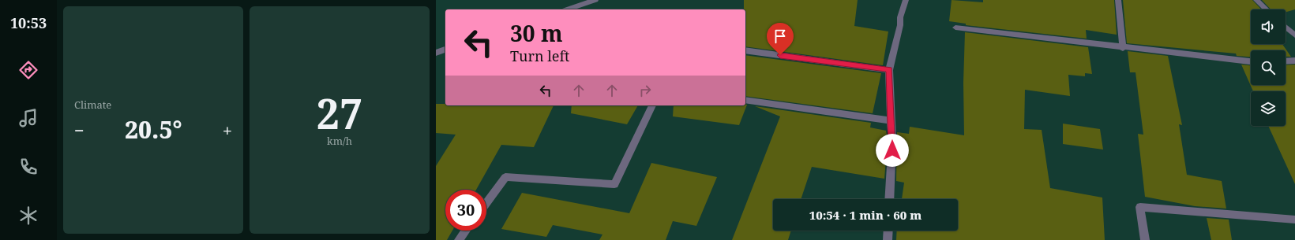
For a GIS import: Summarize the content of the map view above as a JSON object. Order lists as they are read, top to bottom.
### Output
{
  "page": {
    "tabs": "10:53",
    "tile": [
      "Climate",
      ["27", "km/h"]
    ],
    "turn": ["30 m", "Turn left"],
    "heat": ["−", "20.5°", "+"],
    "limit": "30",
    "trip": "10:54 · 1 min · 60 m"
  }
}
